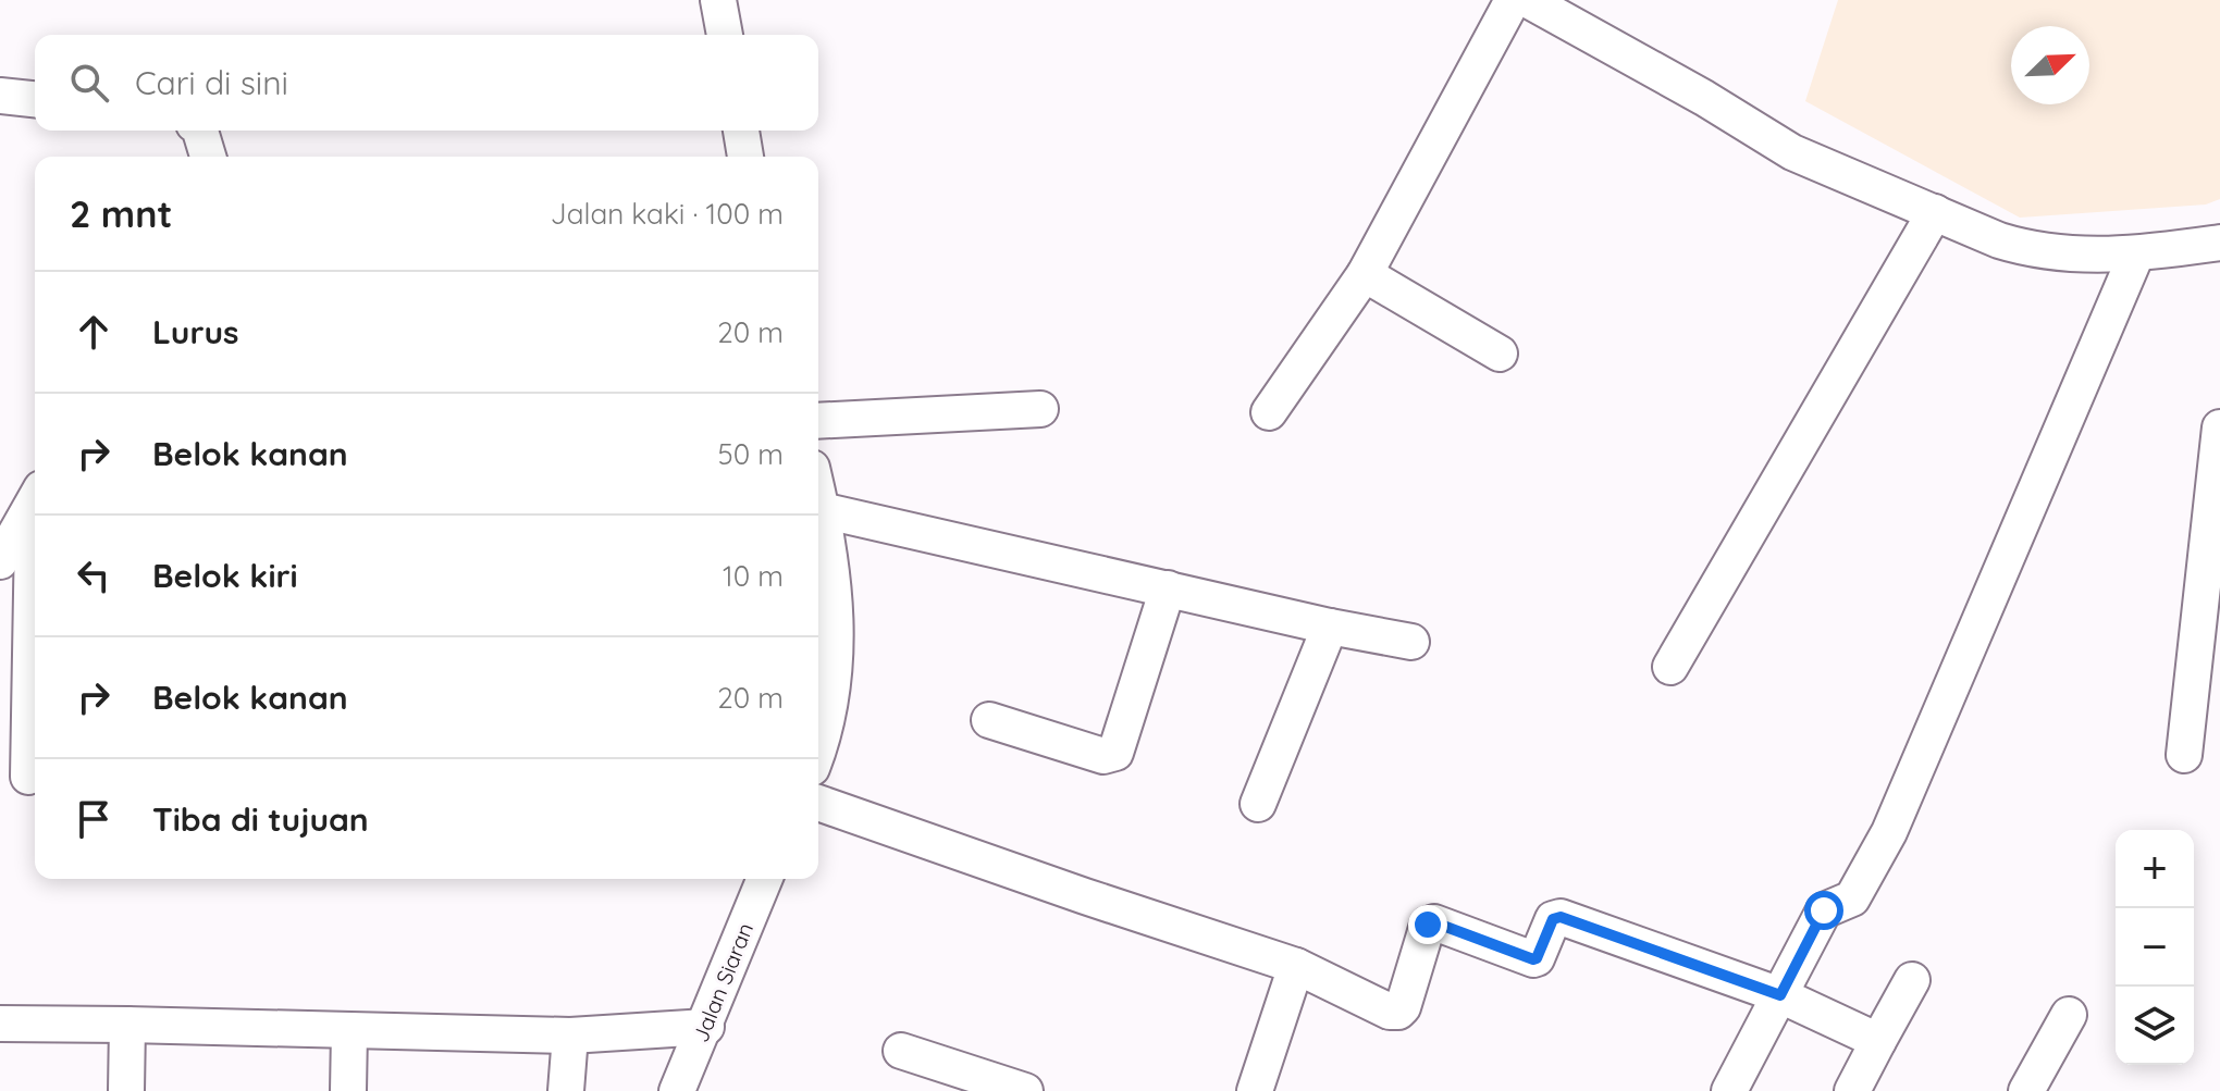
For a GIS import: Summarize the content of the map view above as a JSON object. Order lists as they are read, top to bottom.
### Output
{
  "streets": {
    "street": ["Jalan Siaran"]
  },
  "north": "top right",
  "page": {
    "search": "Cari di sini",
    "heading": ["2 mnt", "Jalan kaki · 100 m"],
    "list": [
      ["Lurus", "20 m"],
      ["Belok kanan", "50 m"],
      ["Belok kiri", "10 m"],
      ["Belok kanan", "20 m"],
      "Tiba di tujuan"
    ],
    "map_buttons": ["+", "−"]
  }
}
